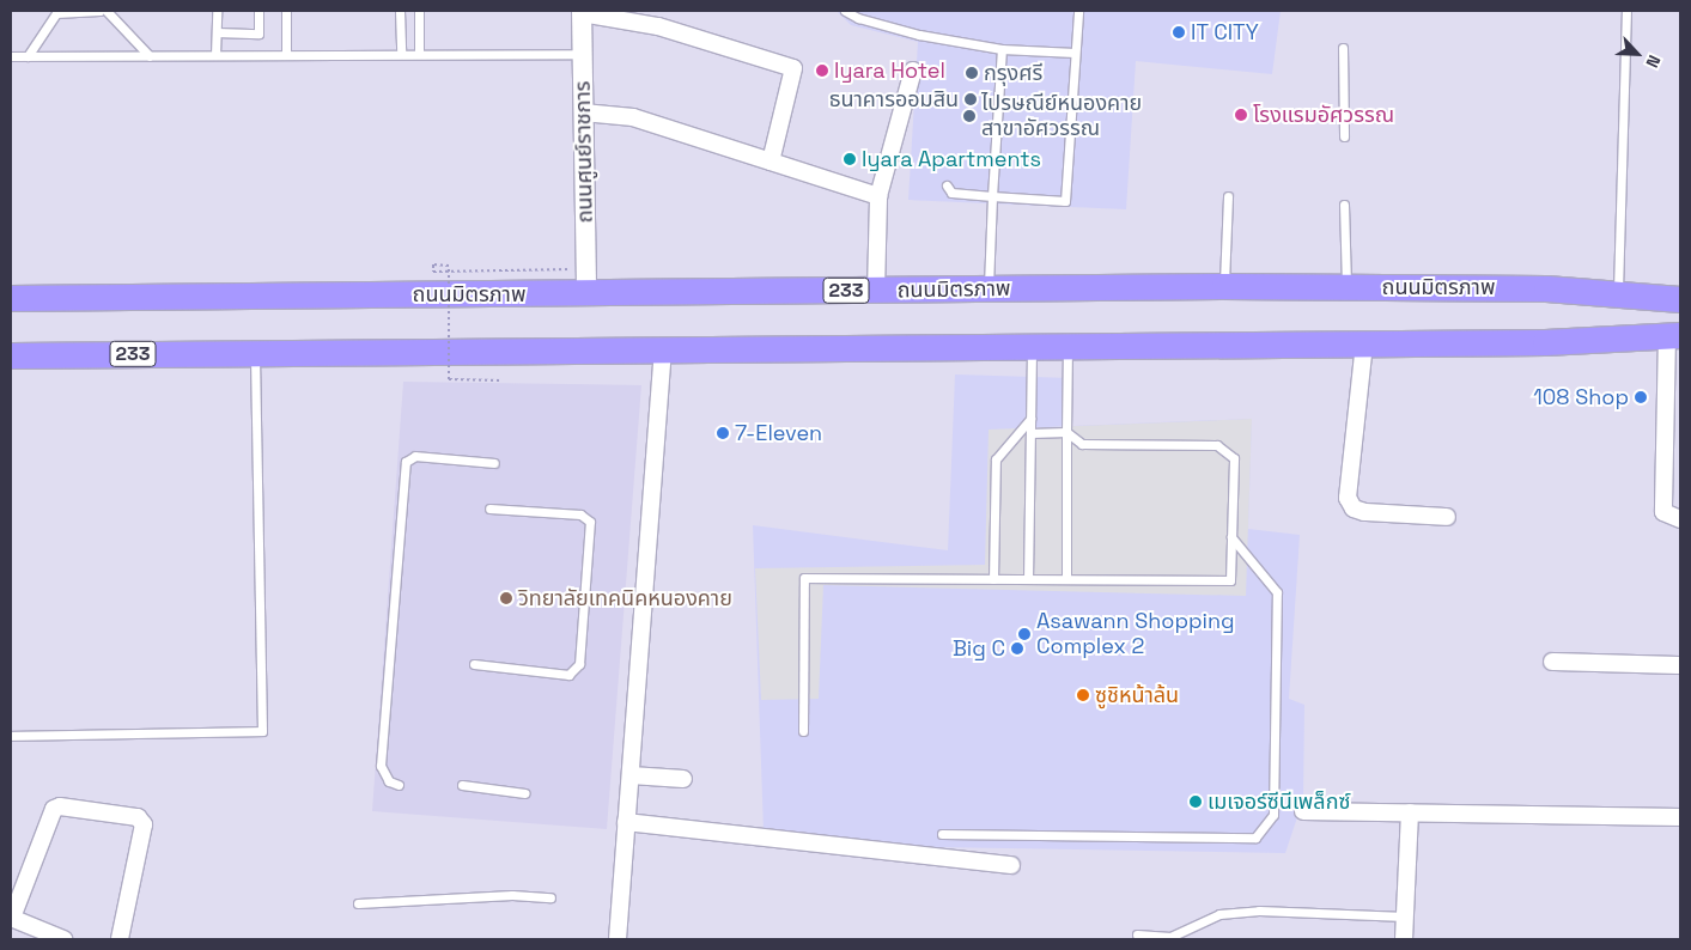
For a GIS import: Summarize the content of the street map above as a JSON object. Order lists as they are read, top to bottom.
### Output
{
  "streets": {
    "main road": ["ถนนมิตรภาพ", "233"],
    "street": ["ถนนศูนย์ราชการ"]
  },
  "crossings": [
    ["ถนนศูนย์ราชการ", "ถนนมิตรภาพ"]
  ],
  "places": [
    "IT CITY",
    "Iyara Hotel",
    "กรุงศรี",
    "ธนาคารออมสิน",
    "โรงแรมอัศวรรณ",
    "ไปรษณีย์หนองคาย สาขาอัศวรรณ",
    "Iyara Apartments",
    "108 Shop",
    "7-Eleven",
    "วิทยาลัยเทคนิคหนองคาย",
    "Asawann Shopping Complex 2",
    "Big C",
    "ซูชิหน้าล้น",
    "เมเจอร์ซีนีเพล็กซ์"
  ],
  "north": "bottom right"
}
